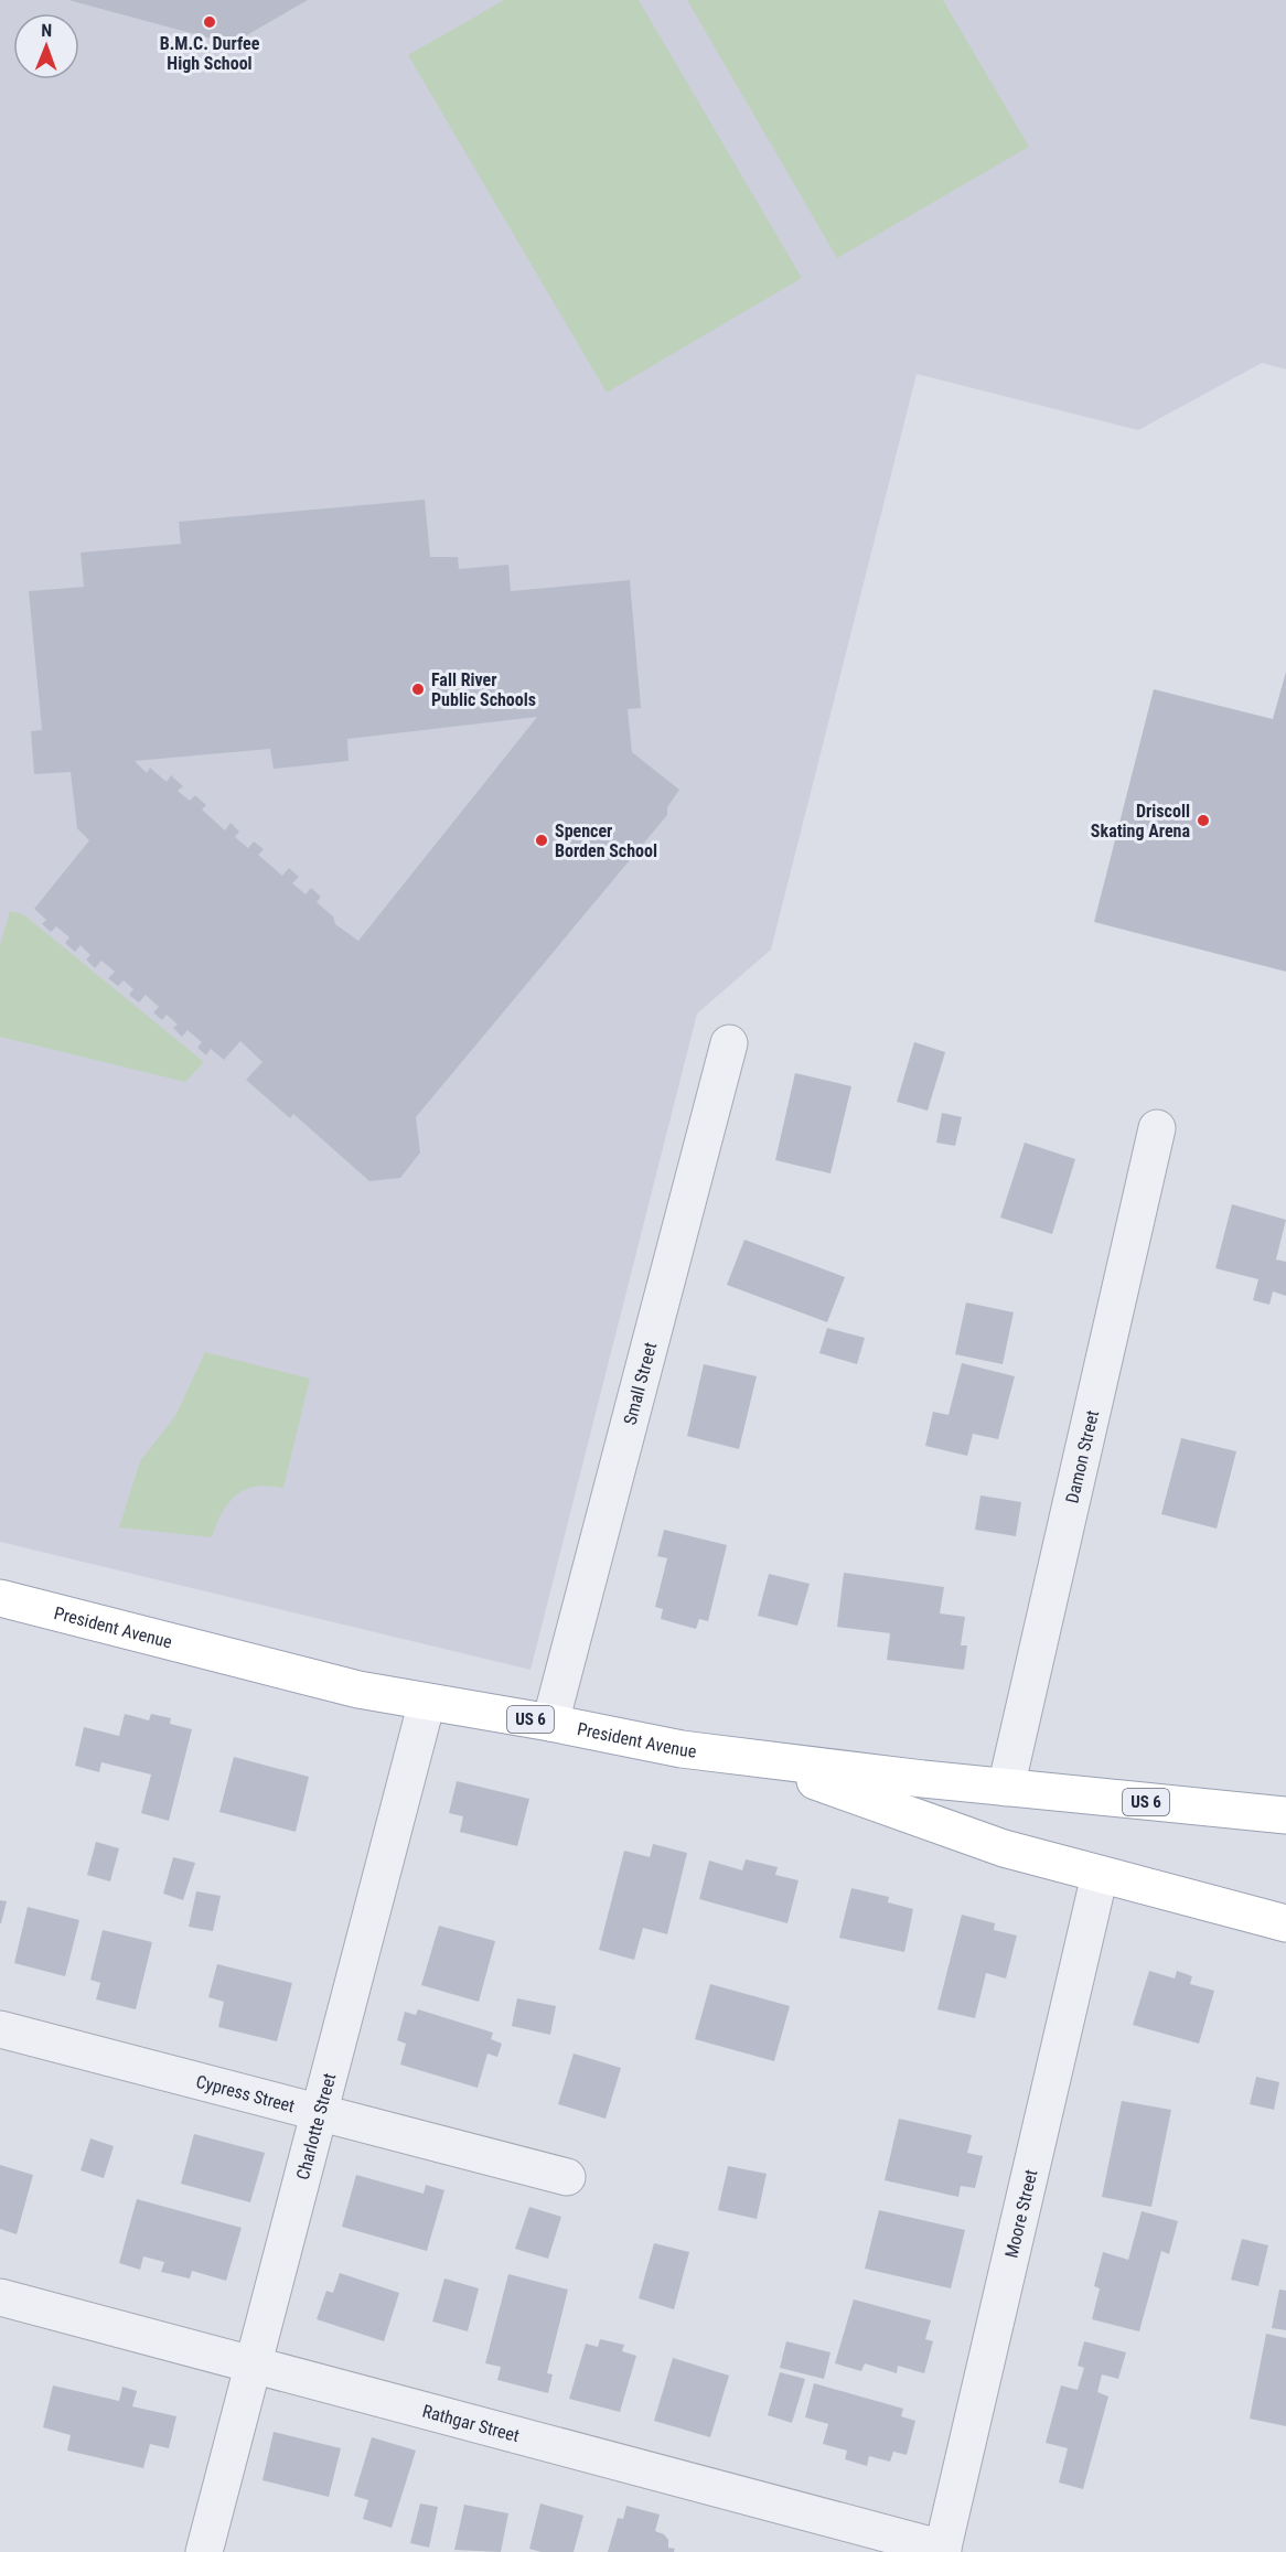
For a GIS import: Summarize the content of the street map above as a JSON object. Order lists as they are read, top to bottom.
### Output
{
  "streets": {
    "main road": ["President Avenue", "US 6"],
    "street": [
      "Small Street",
      "Damon Street",
      "Cypress Street",
      "Charlotte Street",
      "Moore Street",
      "Rathgar Street"
    ]
  },
  "crossings": [
    ["Small Street", "President Avenue"],
    ["Damon Street", "President Avenue"],
    ["President Avenue", "Charlotte Street"],
    ["Cypress Street", "Charlotte Street"],
    ["Charlotte Street", "Rathgar Street"],
    ["Moore Street", "Rathgar Street"]
  ],
  "places": [
    "B.M.C. Durfee High School",
    "Fall River Public Schools",
    "Driscoll Skating Arena",
    "Spencer Borden School"
  ],
  "north": "top"
}
